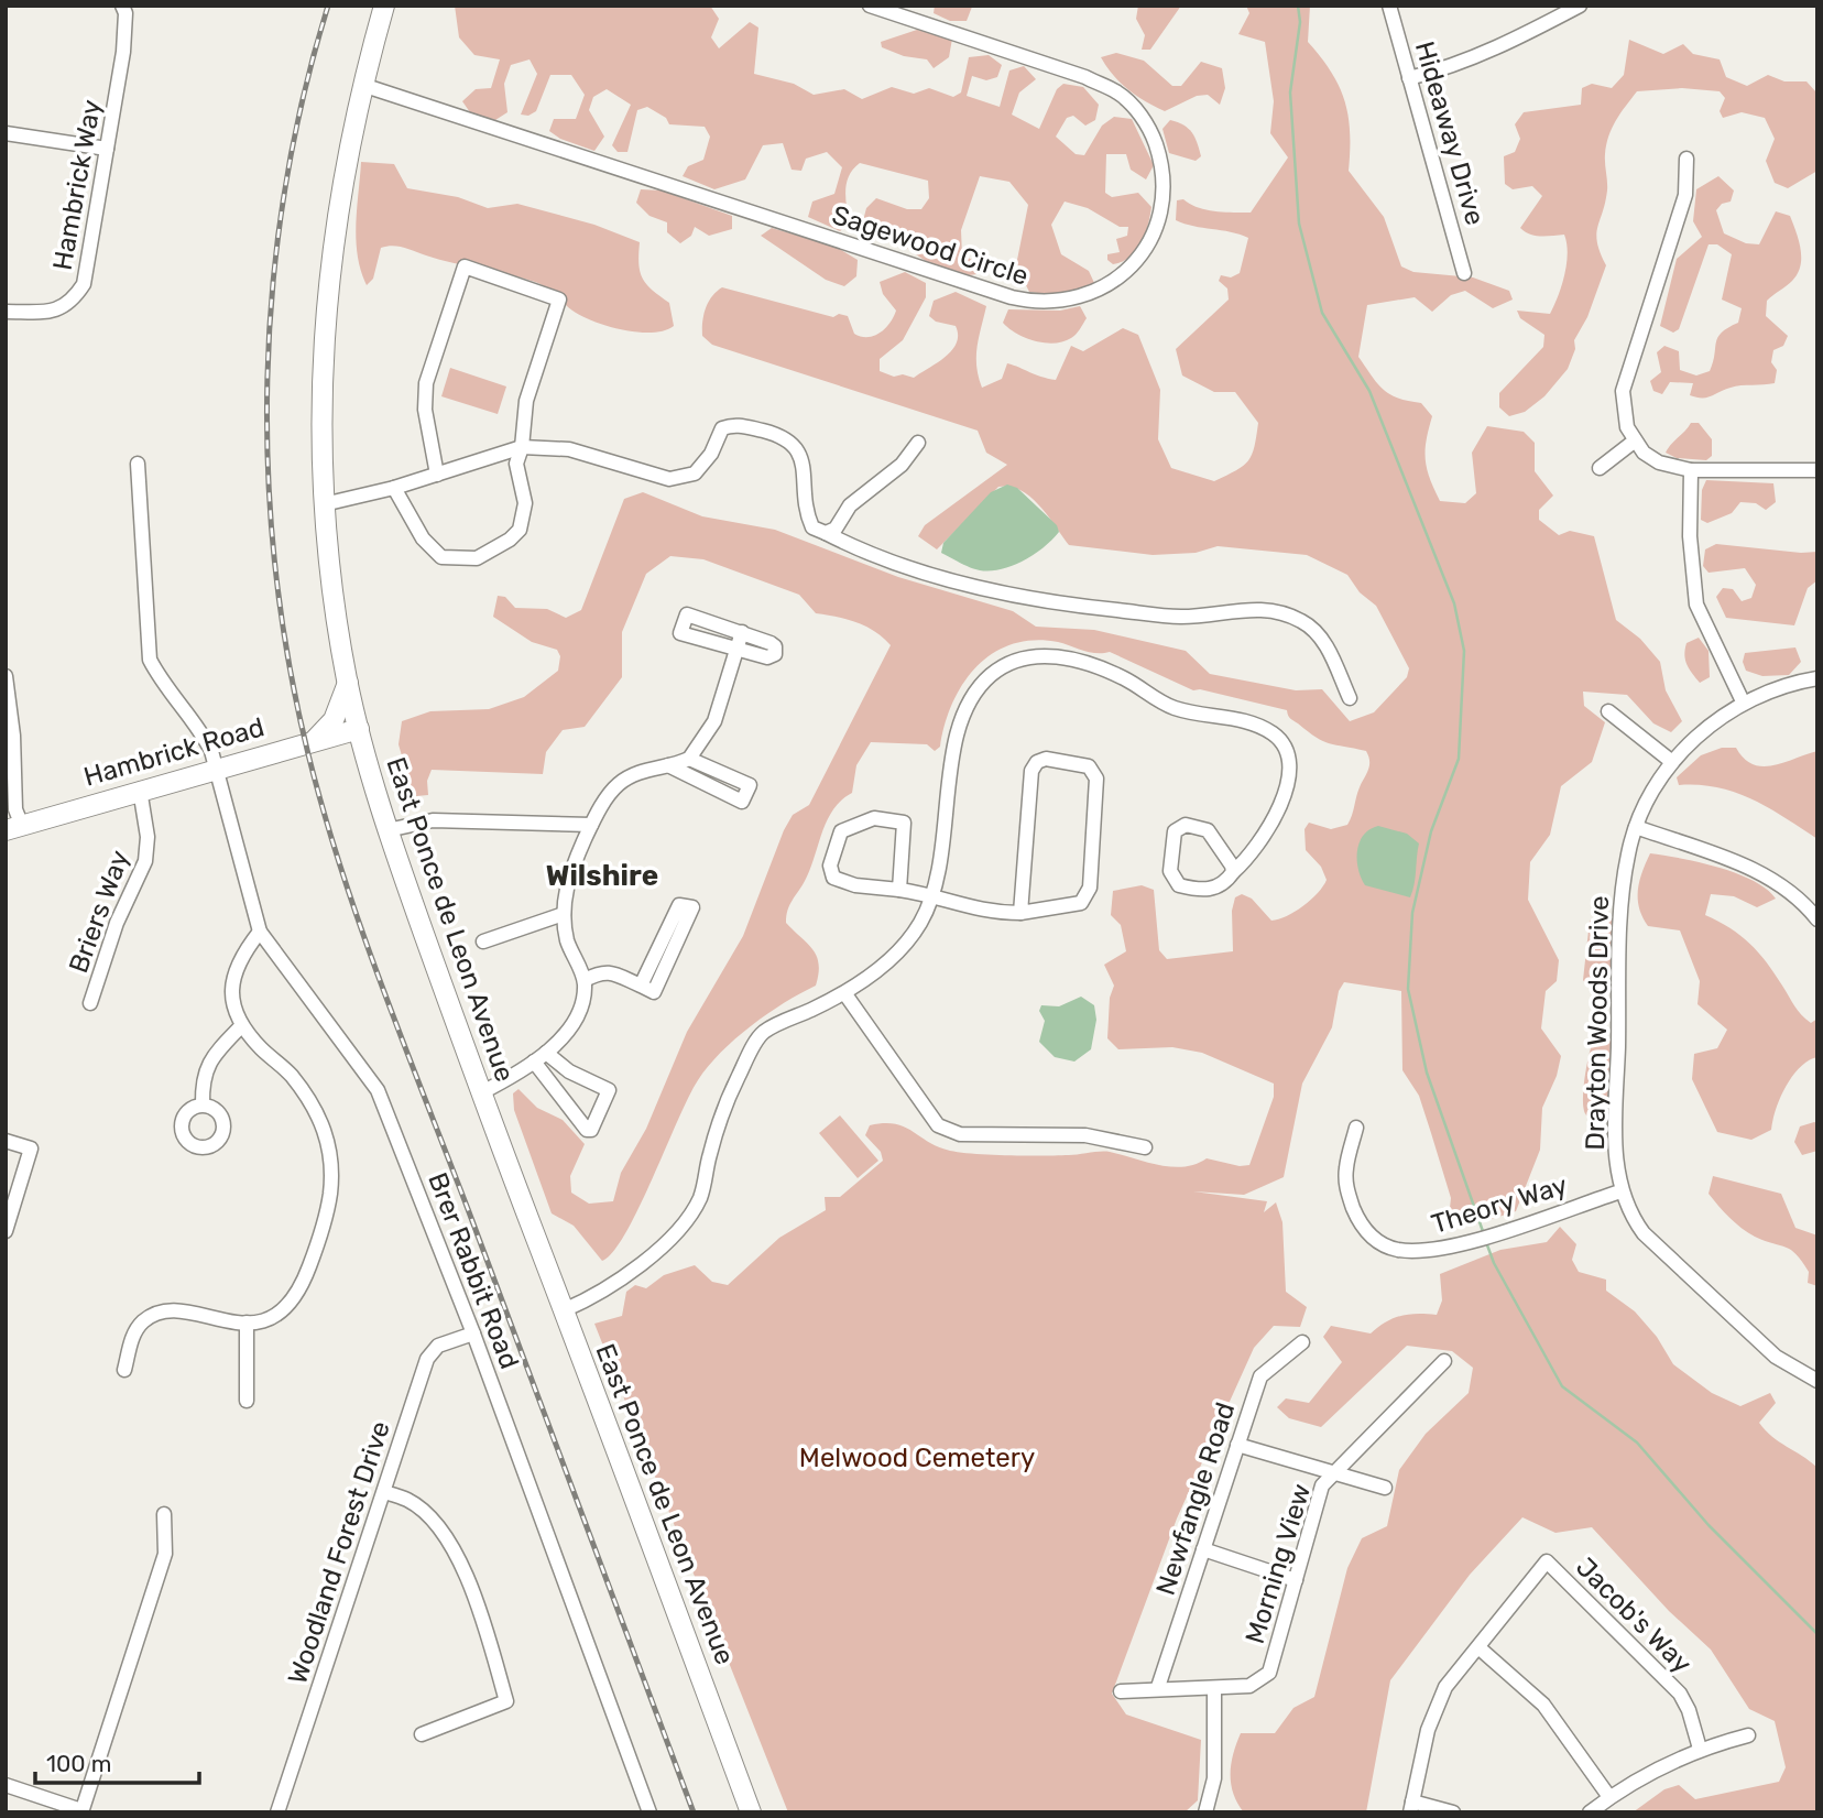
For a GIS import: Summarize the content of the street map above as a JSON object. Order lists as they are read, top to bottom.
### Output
{
  "streets": {
    "main road": ["Hambrick Road", "East Ponce de Leon Avenue"],
    "street": [
      "Hideaway Drive",
      "Hambrick Way",
      "Sagewood Circle",
      "Briers Way",
      "Drayton Woods Drive",
      "Theory Way",
      "Brer Rabbit Road",
      "Newfangle Road",
      "Woodland Forest Drive",
      "Morning View",
      "Jacob's Way"
    ]
  },
  "crossings": [
    ["Sagewood Circle", "East Ponce de Leon Avenue"],
    ["Hambrick Road", "Briers Way"],
    ["Hambrick Road", "East Ponce de Leon Avenue"],
    ["Hambrick Road", "Brer Rabbit Road"],
    ["Drayton Woods Drive", "Theory Way"],
    ["Brer Rabbit Road", "Woodland Forest Drive"],
    ["Newfangle Road", "Morning View"]
  ],
  "districts": ["Wilshire"],
  "parks": ["Melwood Cemetery"],
  "scale_bar": "100 m"
}
